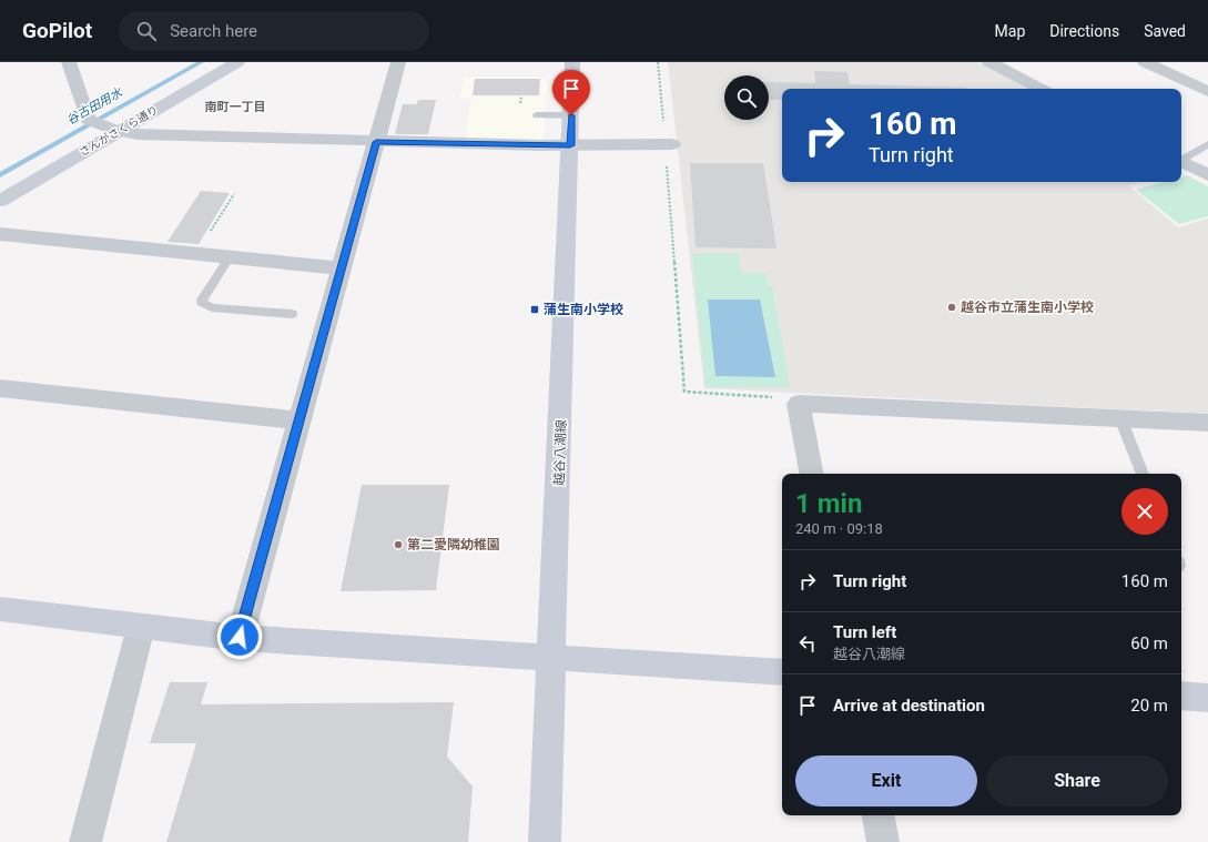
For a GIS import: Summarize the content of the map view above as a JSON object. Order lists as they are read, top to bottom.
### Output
{
  "streets": {
    "main road": ["さんがさくら通り", "越谷八潮線"]
  },
  "districts": ["南町一丁目"],
  "water": ["谷古田用水"],
  "places": {
    "other": ["越谷市立蒲生南小学校", "第二愛隣幼稚園"],
    "transit": ["蒲生南小学校"]
  },
  "page": {
    "header": "GoPilot",
    "search": "Search here",
    "nav": ["Map", "Directions", "Saved"],
    "turn": ["160 m", "Turn right"],
    "heading": ["1 min", "240 m · 09:18"],
    "list": [
      {
        "name": "Turn right",
        "value": "160 m"
      },
      {
        "name": "Turn left",
        "note": "越谷八潮線",
        "value": "60 m"
      },
      {
        "name": "Arrive at destination",
        "value": "20 m"
      }
    ],
    "buttons": ["Exit", "Share"]
  }
}
